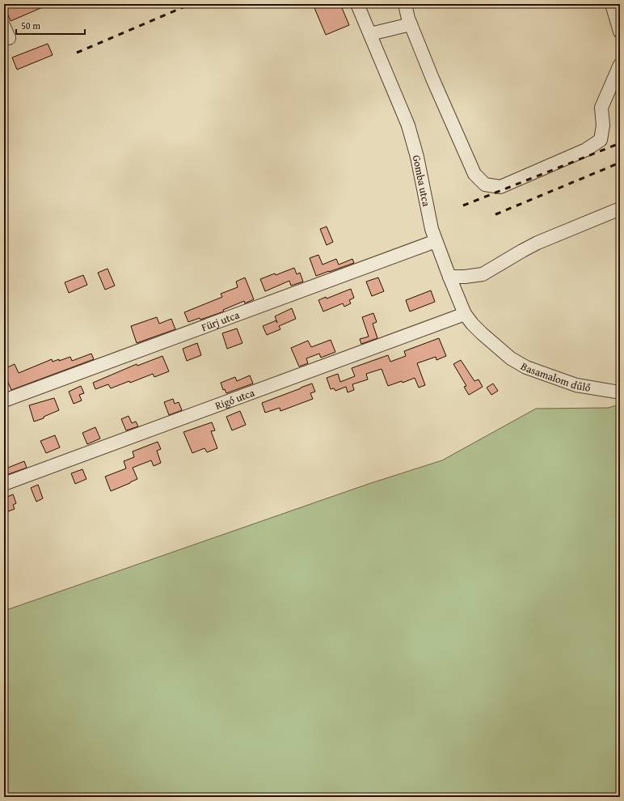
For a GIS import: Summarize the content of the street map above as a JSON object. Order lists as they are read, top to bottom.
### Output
{
  "streets": {
    "street": [
      "Gomba utca",
      "Fürj utca",
      "Basamalom dűlő",
      "Rigó utca"
    ]
  },
  "crossings": [
    ["Gomba utca", "Fürj utca"],
    ["Gomba utca", "Basamalom dűlő"],
    ["Gomba utca", "Rigó utca"]
  ],
  "scale_bar": "50 m"
}
